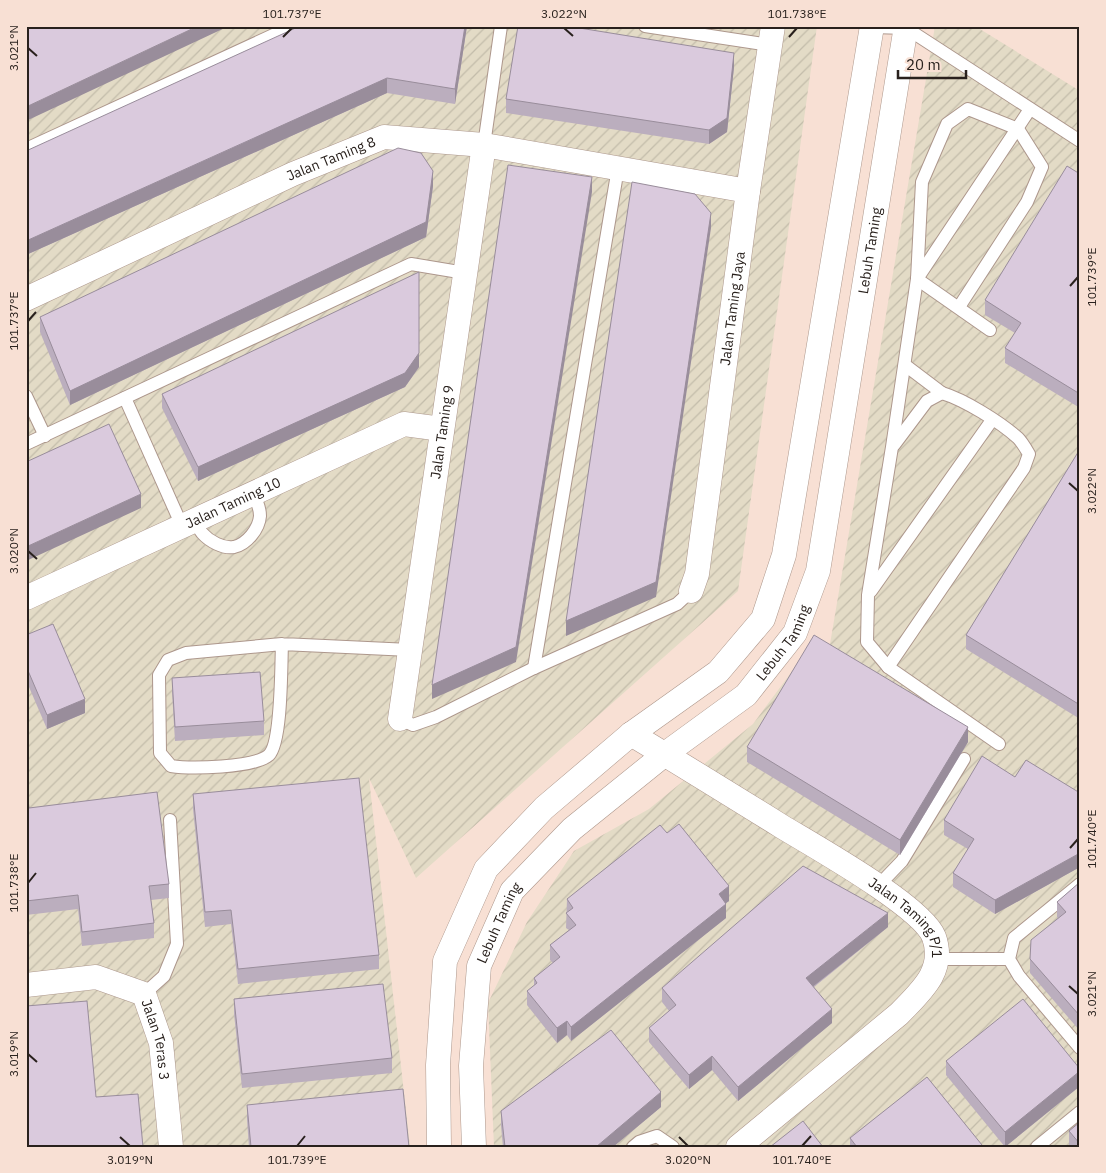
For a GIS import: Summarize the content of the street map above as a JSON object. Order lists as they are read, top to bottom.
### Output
{
  "streets": {
    "street": [
      "Jalan Taming 8",
      "Lebuh Taming",
      "Jalan Taming Jaya",
      "Jalan Taming 9",
      "Jalan Taming 10",
      "Jalan Taming P/1",
      "Jalan Teras 3"
    ]
  },
  "crossings": [
    ["Jalan Taming 8", "Jalan Taming Jaya"],
    ["Jalan Taming 8", "Jalan Taming 9"],
    ["Lebuh Taming", "Jalan Taming P/1"],
    ["Jalan Taming 9", "Jalan Taming 10"]
  ],
  "scale_bar": "20 m",
  "coordinates": [
    "101.737°E",
    "3.022°N",
    "101.738°E",
    "3.021°N",
    "101.739°E",
    "3.020°N",
    "101.740°E",
    "3.019°N"
  ]
}
